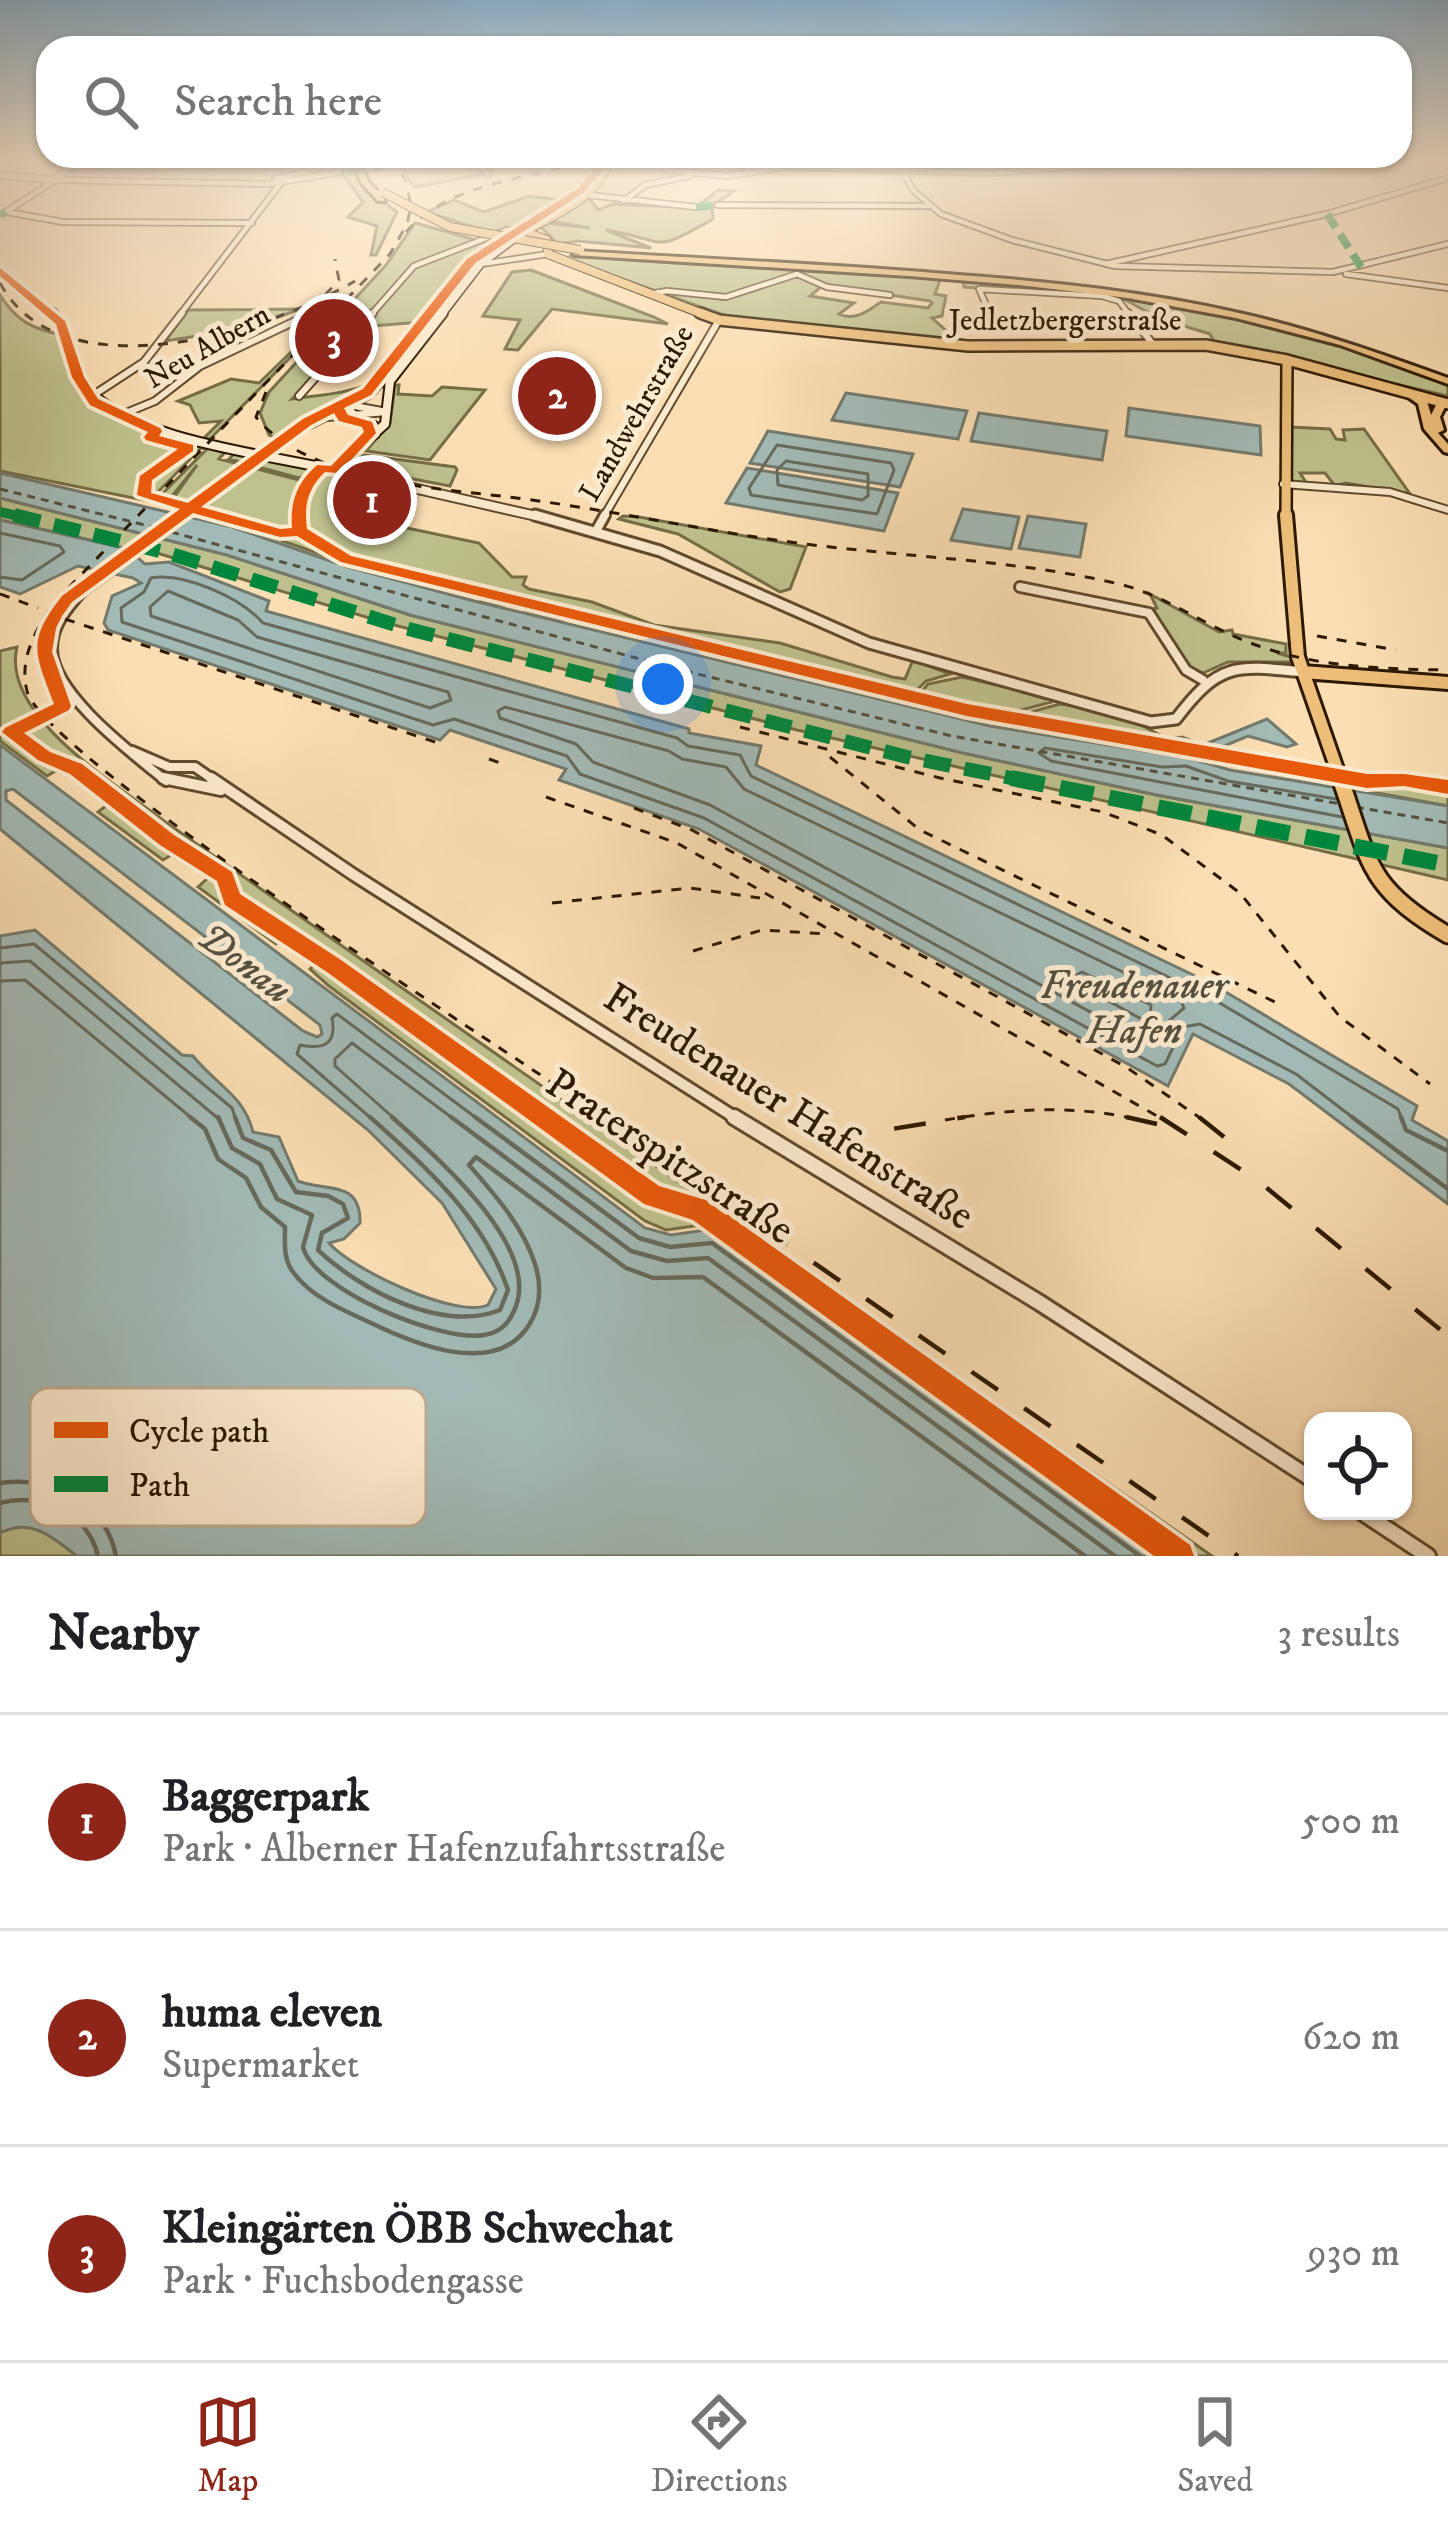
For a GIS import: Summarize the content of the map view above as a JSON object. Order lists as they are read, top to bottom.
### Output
{
  "streets": {
    "main road": ["Jedletzbergerstraße"],
    "street": ["Neu Albern", "Landwehrstraße", "Freudenauer Hafenstraße"],
    "cycle path": ["Praterspitzstraße"]
  },
  "crossings": [
    ["Jedletzbergerstraße", "Landwehrstraße"]
  ],
  "water": ["Donau", "Freudenauer Hafen"],
  "legend": ["Cycle path", "Path"],
  "page": {
    "search": "Search here",
    "pins": ["3", "2", "1"],
    "heading": ["Nearby", "3 results"],
    "list": [
      {
        "mark": "1",
        "name": "Baggerpark",
        "note": "Park · Alberner Hafenzufahrtsstraße",
        "value": "500 m"
      },
      {
        "mark": "2",
        "name": "huma eleven",
        "note": "Supermarket",
        "value": "620 m"
      },
      {
        "mark": "3",
        "name": "Kleingärten ÖBB Schwechat",
        "note": "Park · Fuchsbodengasse",
        "value": "930 m"
      }
    ],
    "nav": ["Map", "Directions", "Saved"]
  }
}
